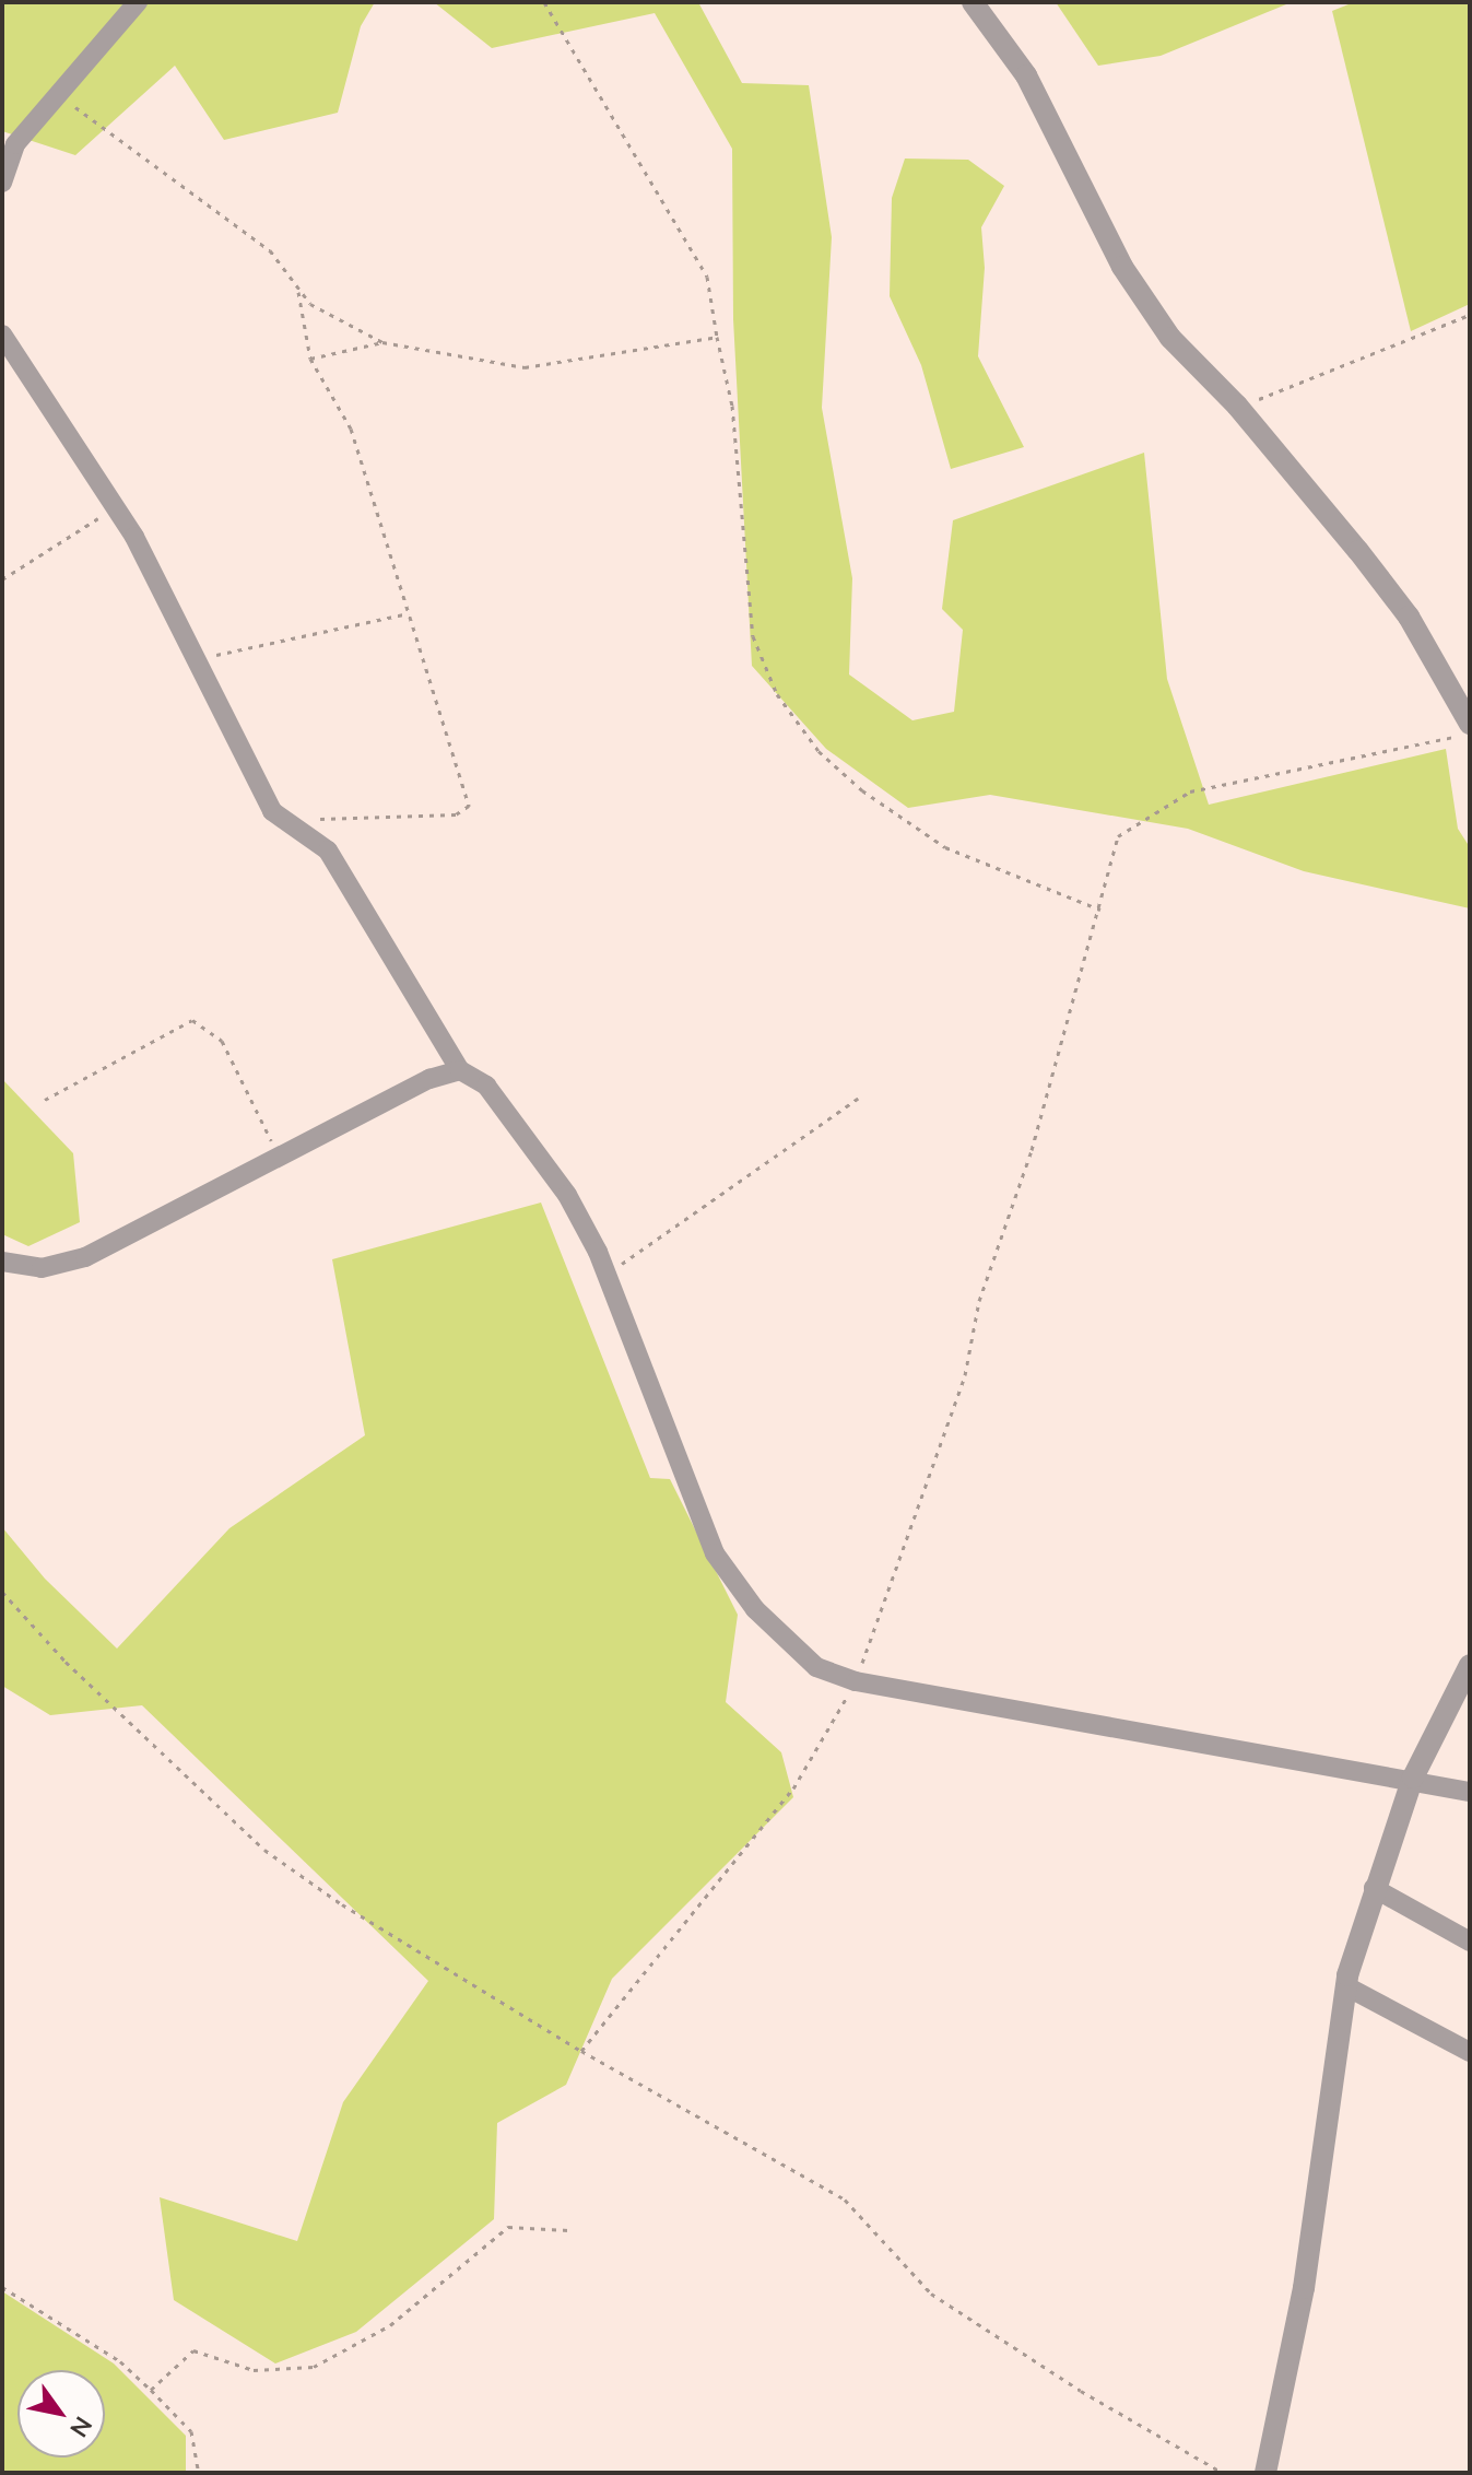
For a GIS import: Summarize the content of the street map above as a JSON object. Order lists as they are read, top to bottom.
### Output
{
  "north": "bottom right"
}
